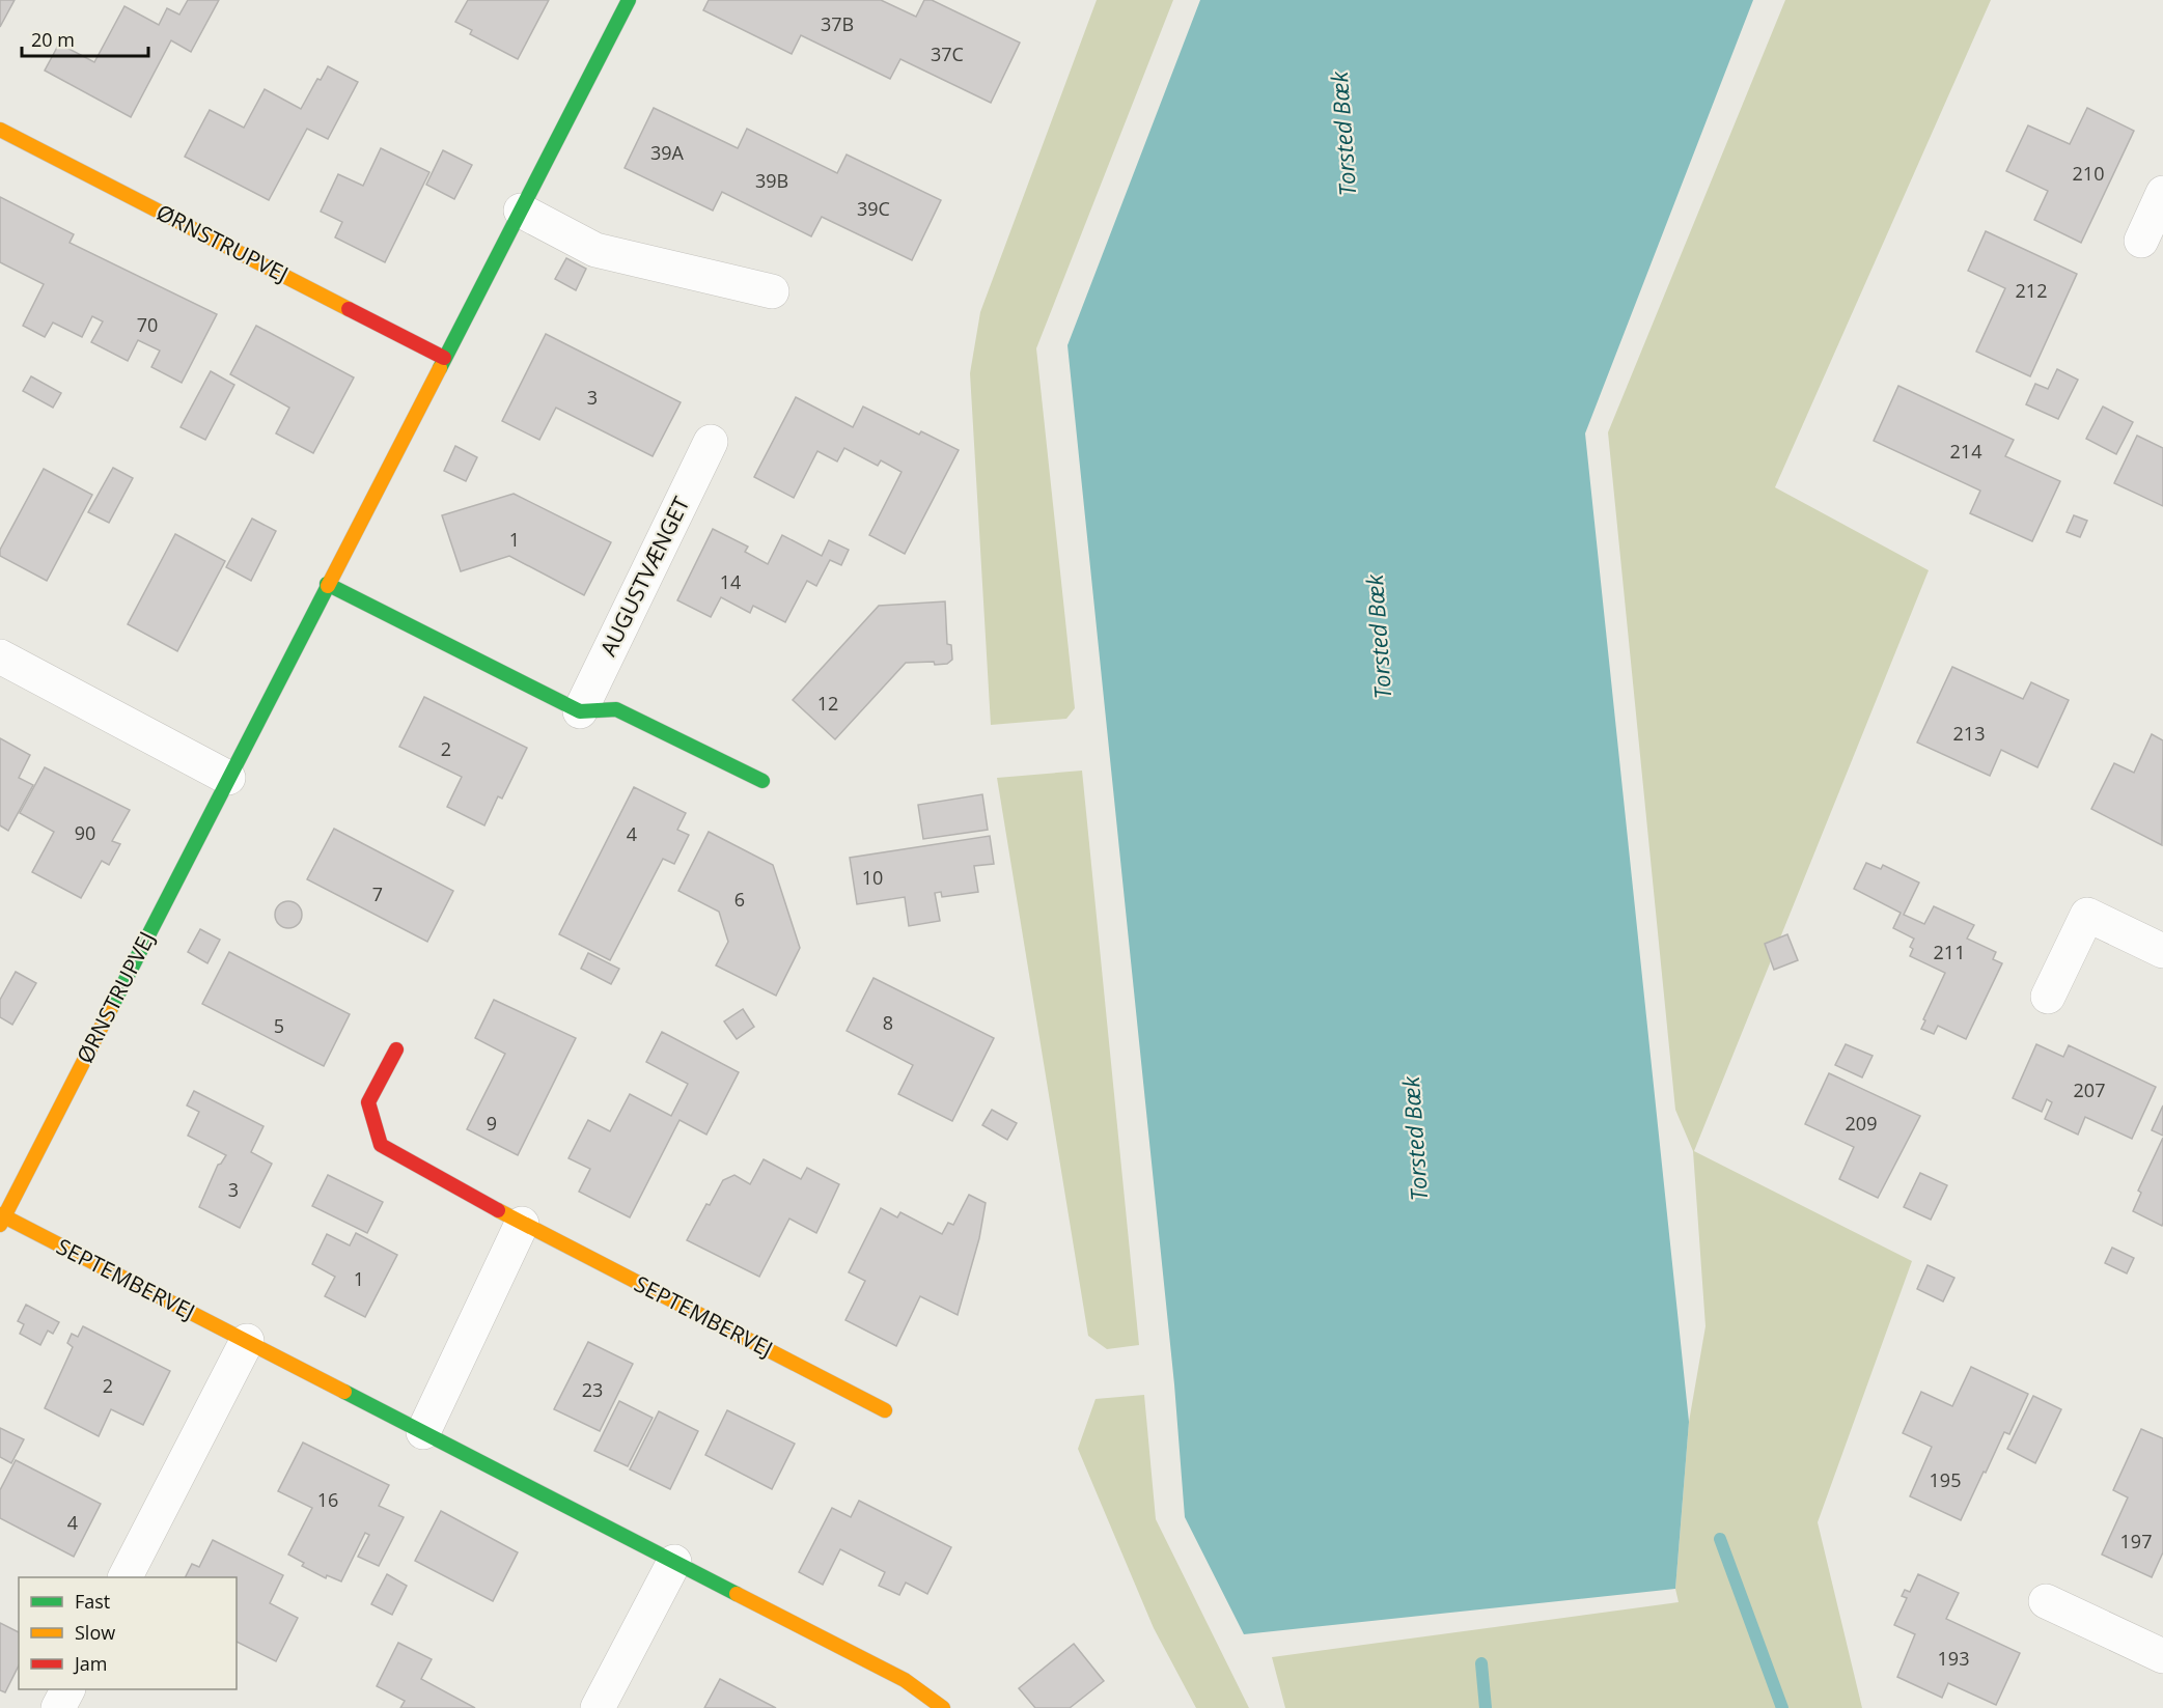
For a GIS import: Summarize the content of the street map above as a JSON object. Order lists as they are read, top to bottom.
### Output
{
  "streets": {
    "street": ["ØRNSTRUPVEJ", "AUGUSTVÆNGET", "SEPTEMBERVEJ"]
  },
  "crossings": [
    ["ØRNSTRUPVEJ", "SEPTEMBERVEJ"]
  ],
  "water": ["Torsted Bæk"],
  "house_numbers": [
    "37B",
    "37C",
    "39A",
    "210",
    "39B",
    "39C",
    "212",
    "70",
    "3",
    "214",
    "1",
    "14",
    "12",
    "213",
    "2",
    "90",
    "4",
    "10",
    "7",
    "6",
    "211",
    "8",
    "5",
    "207",
    "9",
    "209",
    "3",
    "1",
    "2",
    "23",
    "195",
    "16",
    "4",
    "197",
    "193"
  ],
  "legend": ["Fast", "Slow", "Jam"],
  "scale_bar": "20 m"
}
